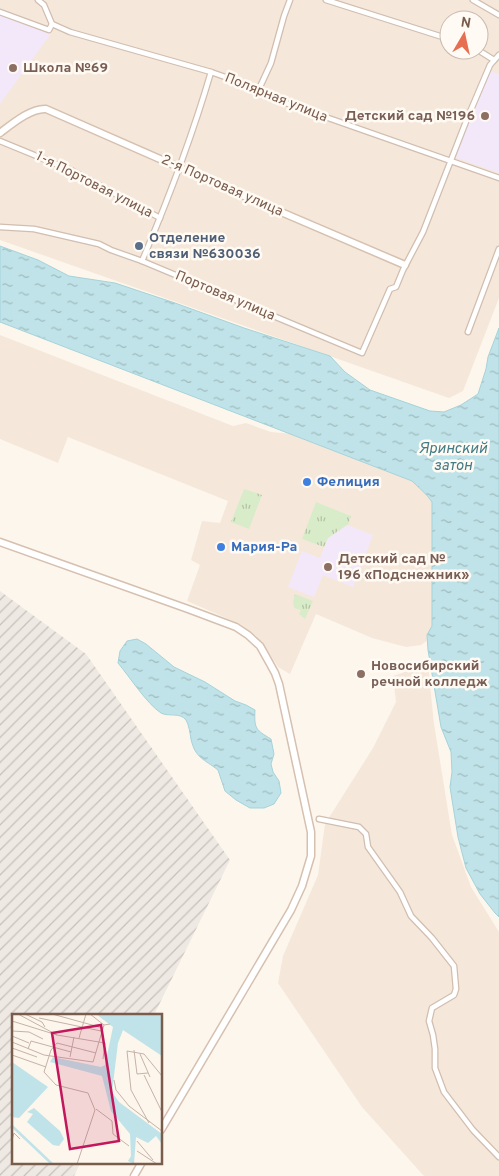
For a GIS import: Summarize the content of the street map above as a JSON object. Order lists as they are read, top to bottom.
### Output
{
  "streets": {
    "street": [
      "Полярная улица",
      "1-я Портовая улица",
      "2-я Портовая улица",
      "Портовая улица"
    ]
  },
  "crossings": [
    ["2-я Портовая улица", "Портовая улица"]
  ],
  "water": ["Яринский затон"],
  "places": [
    "Школа №69",
    "Детский сад №196",
    "Отделение связи №630036",
    "Фелиция",
    "Мария-Ра",
    "Детский сад № 196 «Подснежник»",
    "Новосибирский речной колледж"
  ],
  "north": "top"
}
